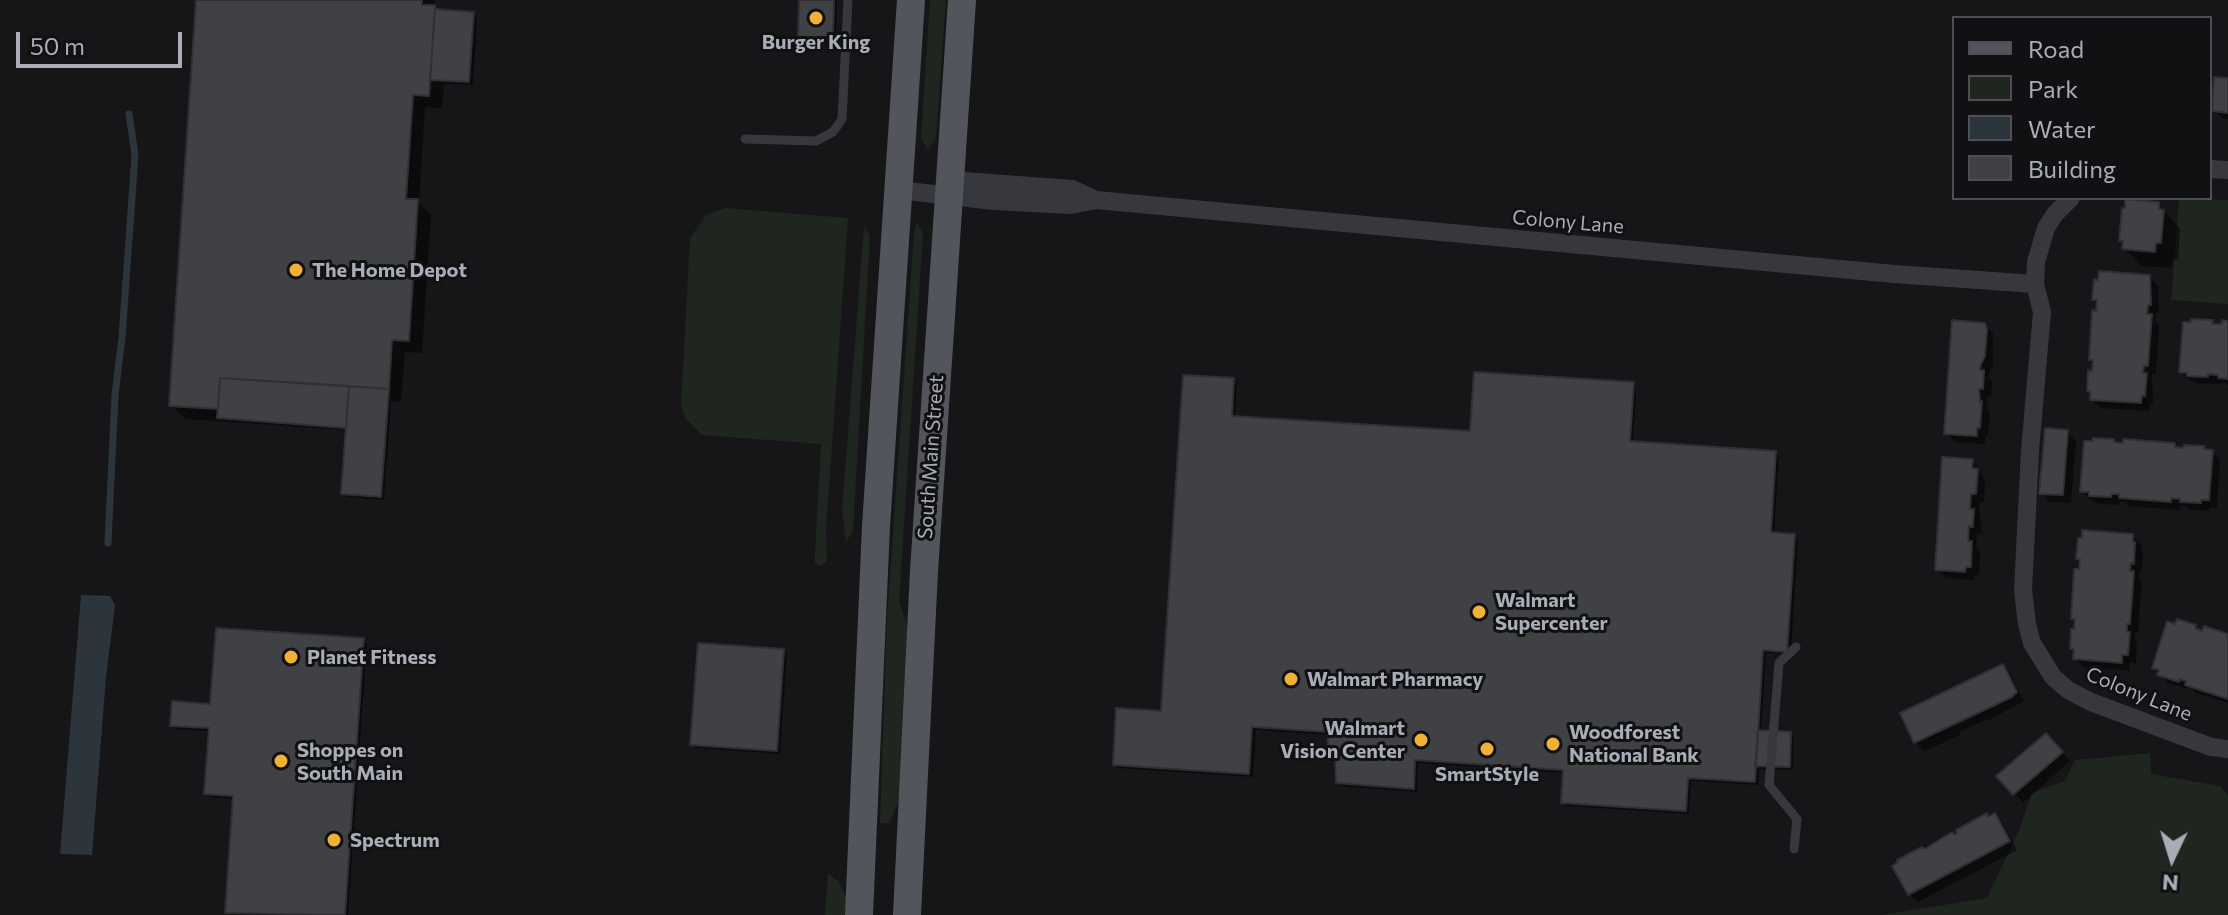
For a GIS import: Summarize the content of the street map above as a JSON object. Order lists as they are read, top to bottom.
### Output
{
  "streets": {
    "main road": ["South Main Street"],
    "street": ["Colony Lane"]
  },
  "crossings": [
    ["Colony Lane", "South Main Street"]
  ],
  "places": [
    "Burger King",
    "The Home Depot",
    "Walmart Supercenter",
    "Planet Fitness",
    "Walmart Pharmacy",
    "Walmart Vision Center",
    "Woodforest National Bank",
    "SmartStyle",
    "Shoppes on South Main",
    "Spectrum"
  ],
  "legend": [
    "Road",
    "Park",
    "Water",
    "Building"
  ],
  "scale_bar": "50 m",
  "north": "bottom"
}
